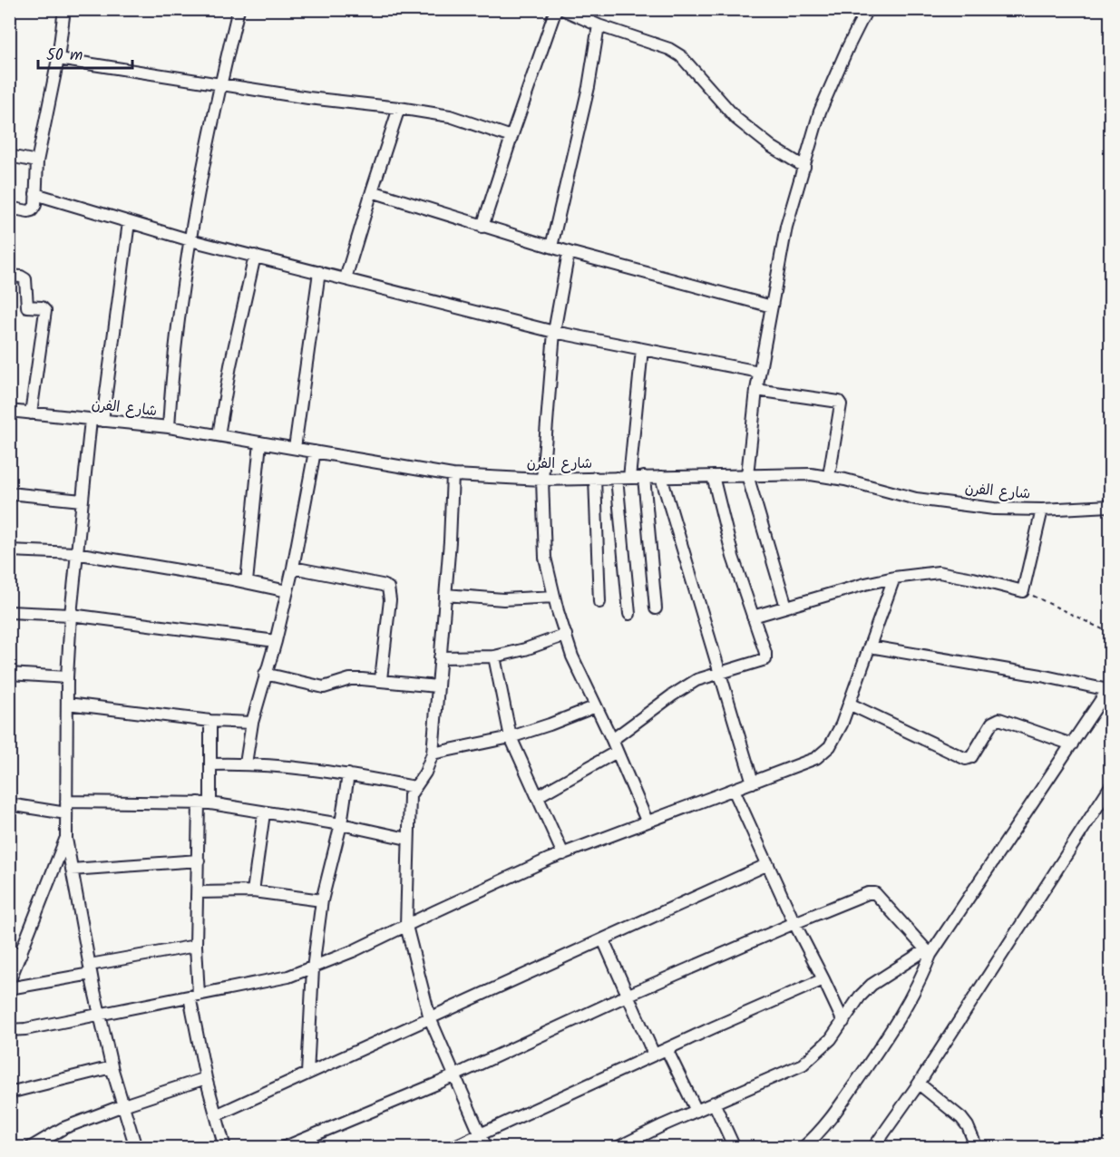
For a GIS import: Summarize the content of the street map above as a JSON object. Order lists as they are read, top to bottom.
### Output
{
  "streets": {
    "street": ["شارع الفرن"]
  },
  "scale_bar": "50 m"
}
